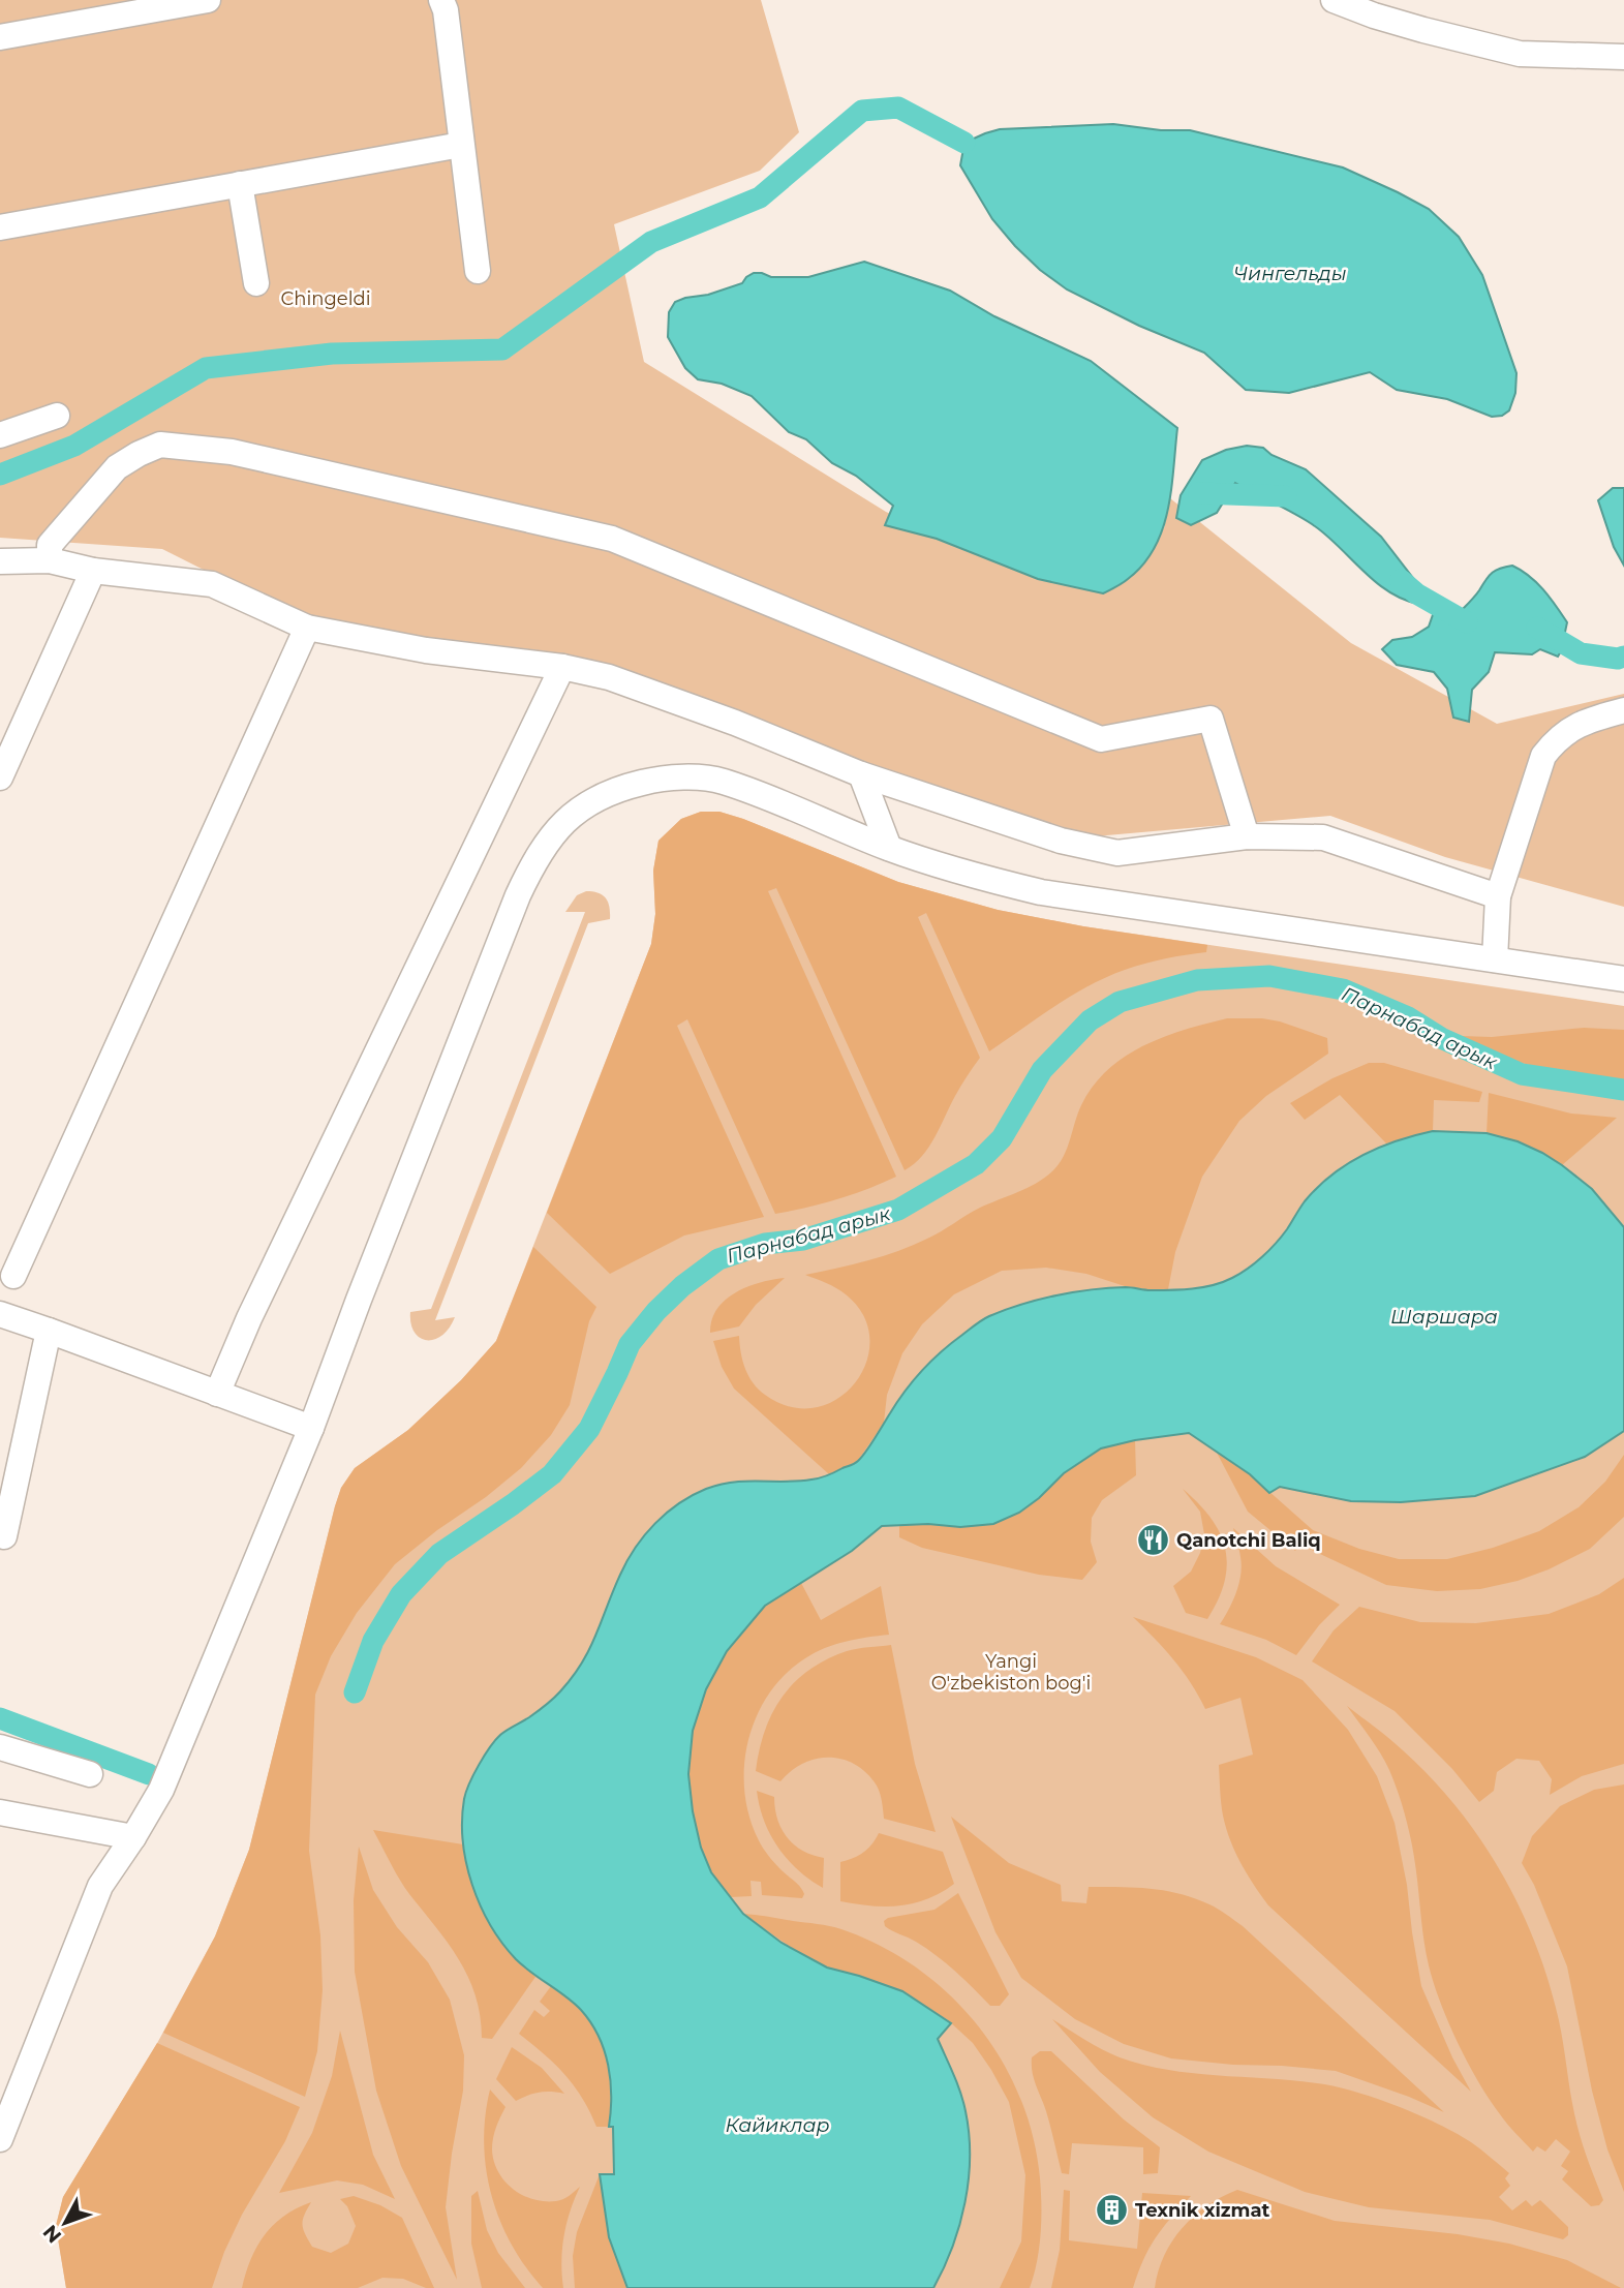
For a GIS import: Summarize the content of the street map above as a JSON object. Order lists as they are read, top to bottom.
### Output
{
  "water": [
    "Чингельды",
    "Парнабад арык",
    "Шаршара",
    "Кайиклар"
  ],
  "parks": ["Chingeldi", "Yangi O'zbekiston bog'i"],
  "places": {
    "restaurant": ["Qanotchi Baliq"],
    "building": ["Texnik xizmat"]
  },
  "north": "bottom left"
}
